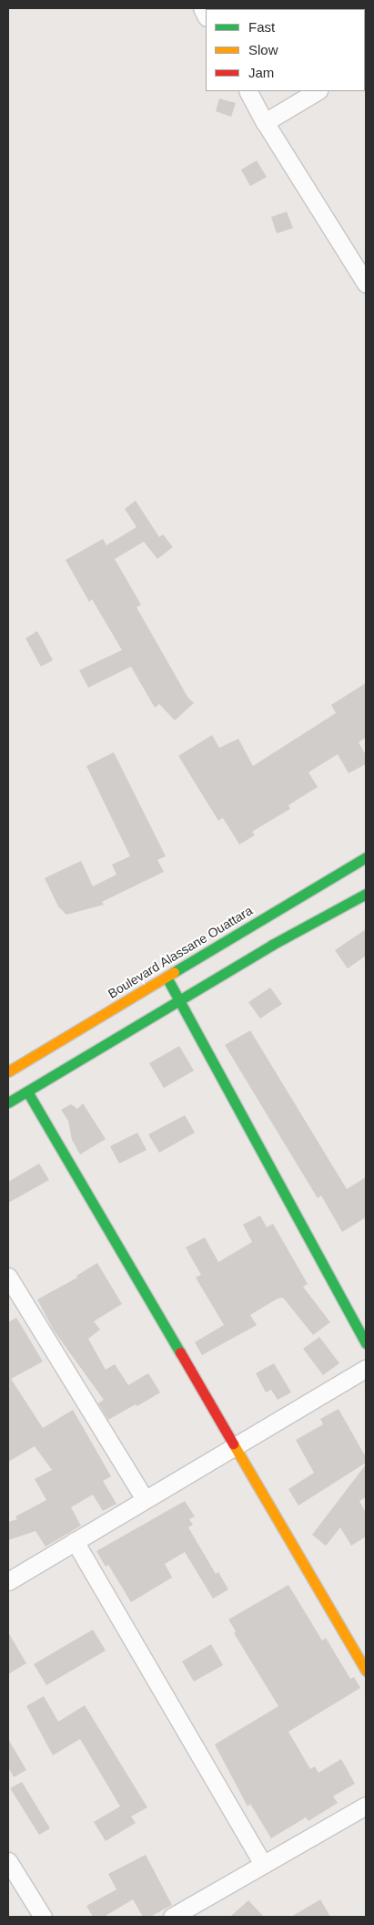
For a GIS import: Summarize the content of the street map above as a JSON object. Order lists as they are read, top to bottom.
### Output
{
  "streets": {
    "street": ["Boulevard Alassane Ouattara"]
  },
  "legend": ["Fast", "Slow", "Jam"]
}
